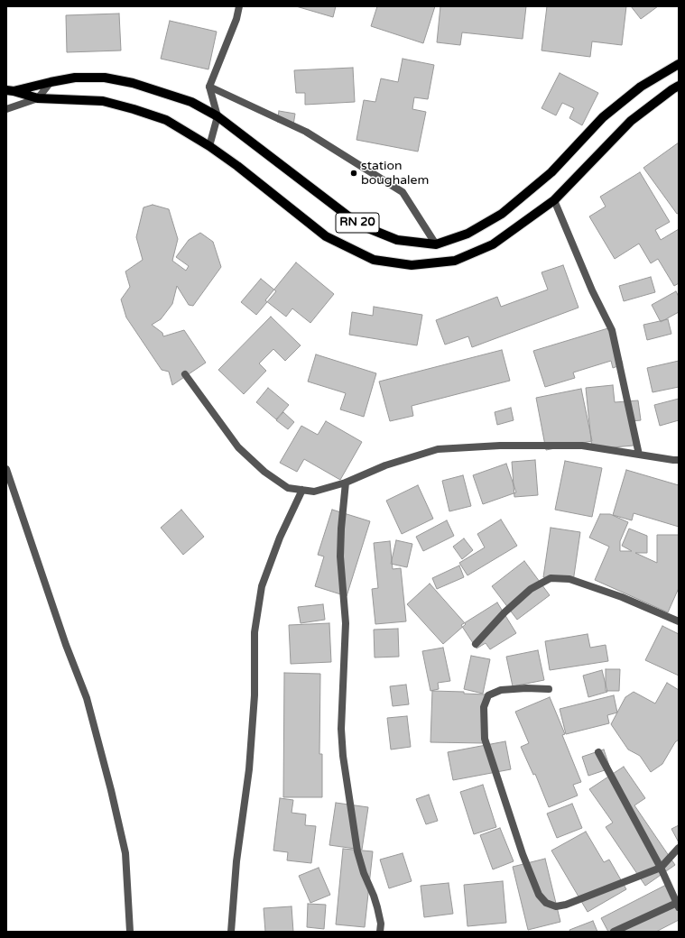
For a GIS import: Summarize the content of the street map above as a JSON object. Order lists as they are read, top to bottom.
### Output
{
  "streets": {
    "main road": ["RN 20"]
  },
  "places": ["station boughalem"]
}
